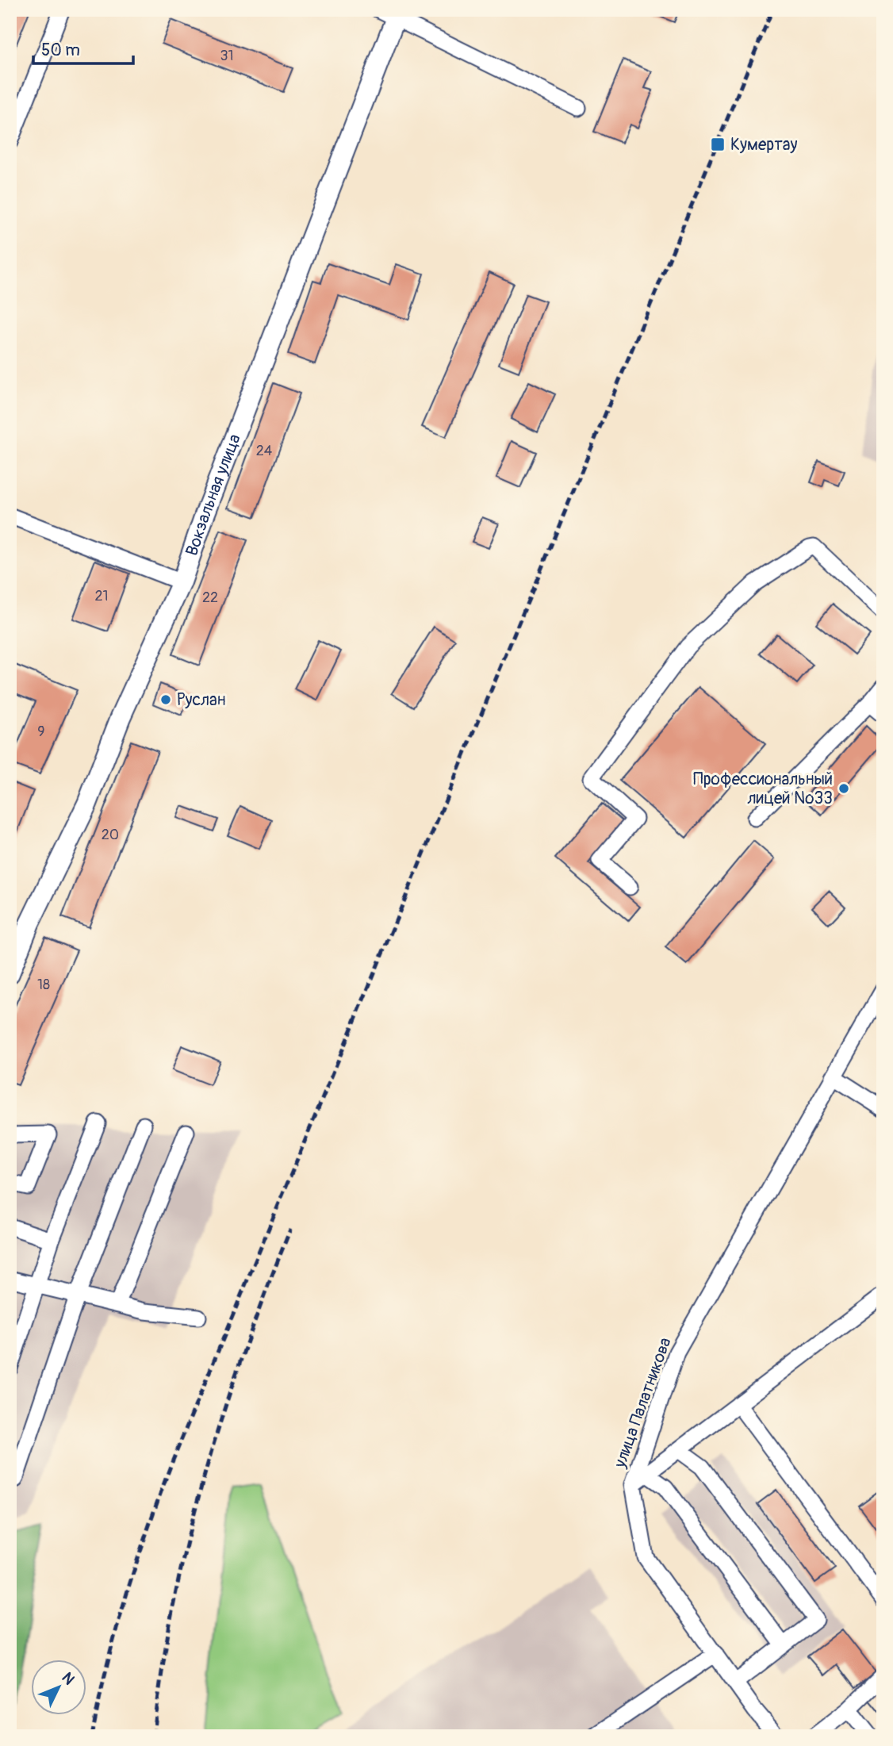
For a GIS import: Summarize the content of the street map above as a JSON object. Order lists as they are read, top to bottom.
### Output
{
  "streets": {
    "main road": ["Вокзальная улица"],
    "street": ["улица Палатникова"]
  },
  "places": {
    "transit": ["Кумертау"],
    "other": ["Руслан", "Профессиональный лицей №33"]
  },
  "house_numbers": [
    "31",
    "24",
    "21",
    "22",
    "9",
    "20",
    "18"
  ],
  "scale_bar": "50 m",
  "north": "top right"
}
